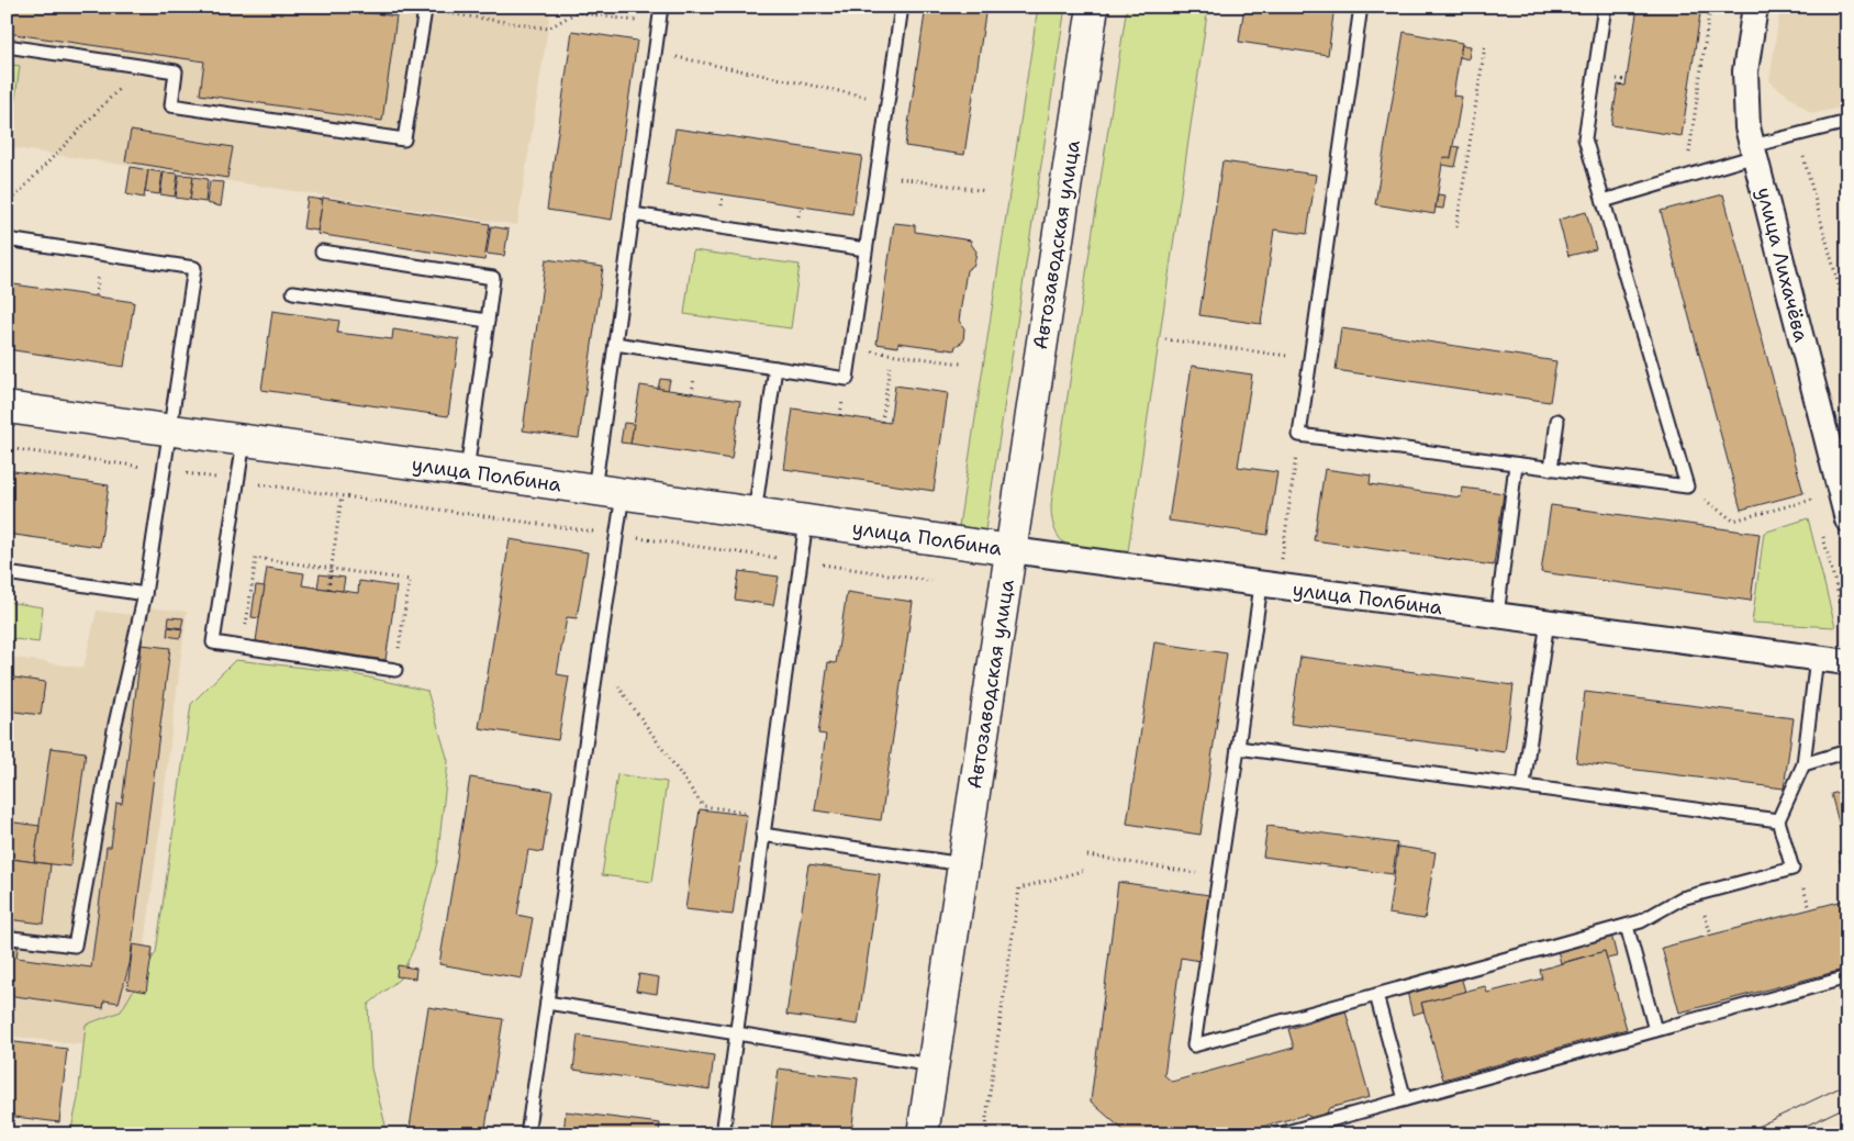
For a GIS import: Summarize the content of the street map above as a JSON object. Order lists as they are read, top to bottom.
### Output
{
  "streets": {
    "street": ["Автозаводская улица", "улица Лихачёва", "улица Полбина"]
  },
  "crossings": [
    ["Автозаводская улица", "улица Полбина"]
  ]
}
